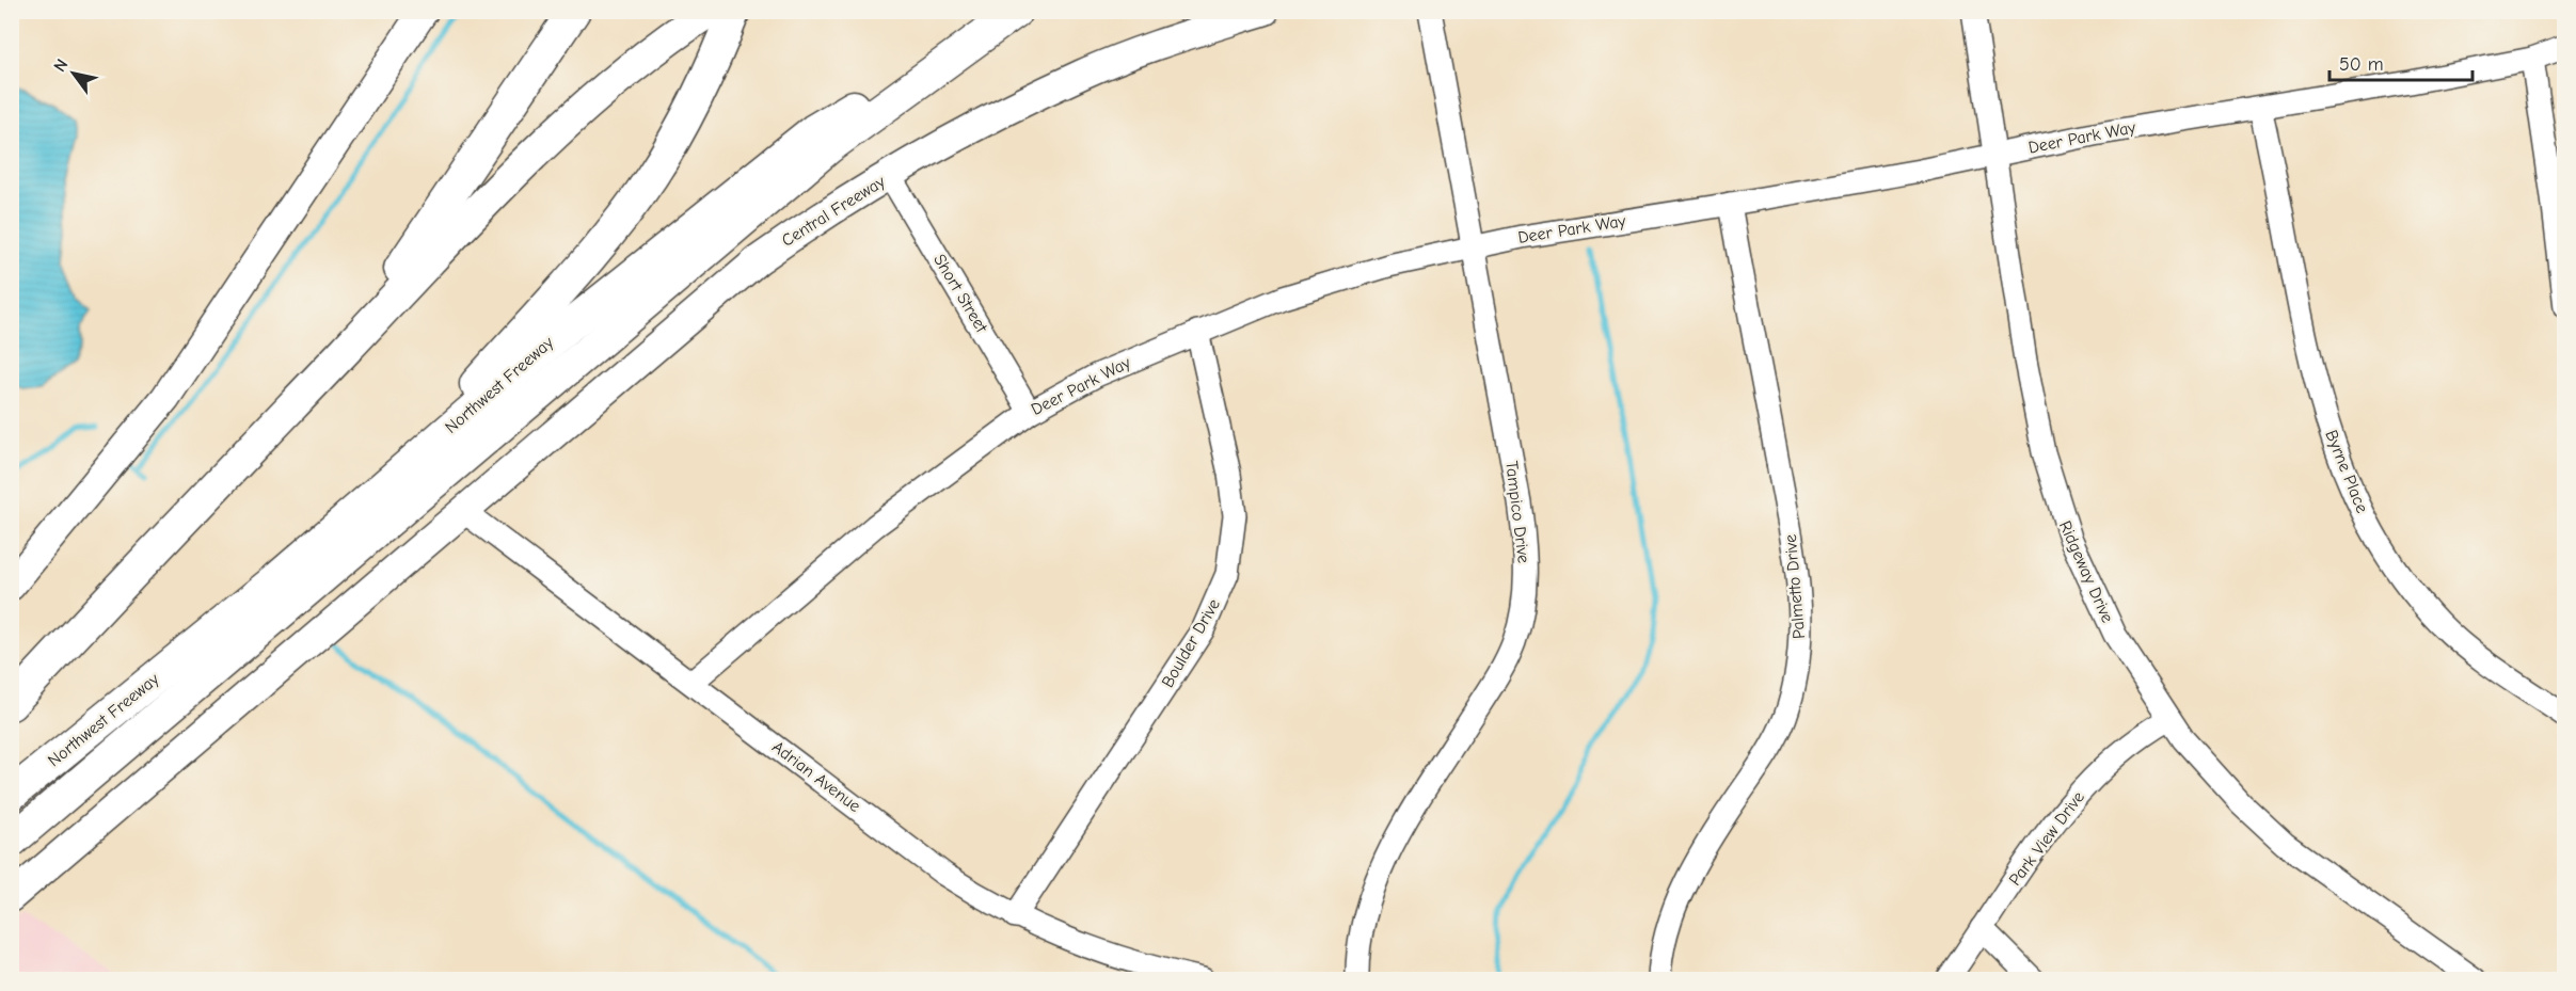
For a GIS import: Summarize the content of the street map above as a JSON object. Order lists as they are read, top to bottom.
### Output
{
  "streets": {
    "highway": ["Northwest Freeway"],
    "main road": ["Central Freeway"],
    "street": [
      "Deer Park Way",
      "Short Street",
      "Byrne Place",
      "Tampico Drive",
      "Ridgeway Drive",
      "Palmetto Drive",
      "Boulder Drive",
      "Adrian Avenue",
      "Park View Drive"
    ]
  },
  "crossings": [
    ["Deer Park Way", "Short Street"],
    ["Deer Park Way", "Byrne Place"],
    ["Deer Park Way", "Tampico Drive"],
    ["Deer Park Way", "Ridgeway Drive"],
    ["Deer Park Way", "Palmetto Drive"],
    ["Deer Park Way", "Boulder Drive"],
    ["Deer Park Way", "Adrian Avenue"],
    ["Central Freeway", "Short Street"],
    ["Central Freeway", "Adrian Avenue"],
    ["Ridgeway Drive", "Park View Drive"],
    ["Boulder Drive", "Adrian Avenue"]
  ],
  "scale_bar": "50 m",
  "north": "top left"
}
